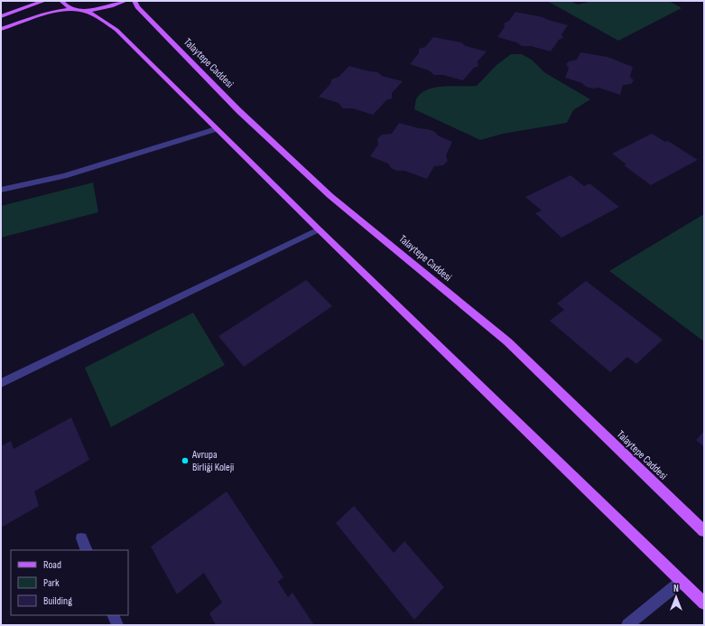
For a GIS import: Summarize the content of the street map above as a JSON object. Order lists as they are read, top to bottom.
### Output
{
  "streets": {
    "main road": ["Talaytepe Caddesi"]
  },
  "places": ["Avrupa Birliği Koleji"],
  "legend": ["Road", "Park", "Building"],
  "north": "top"
}
